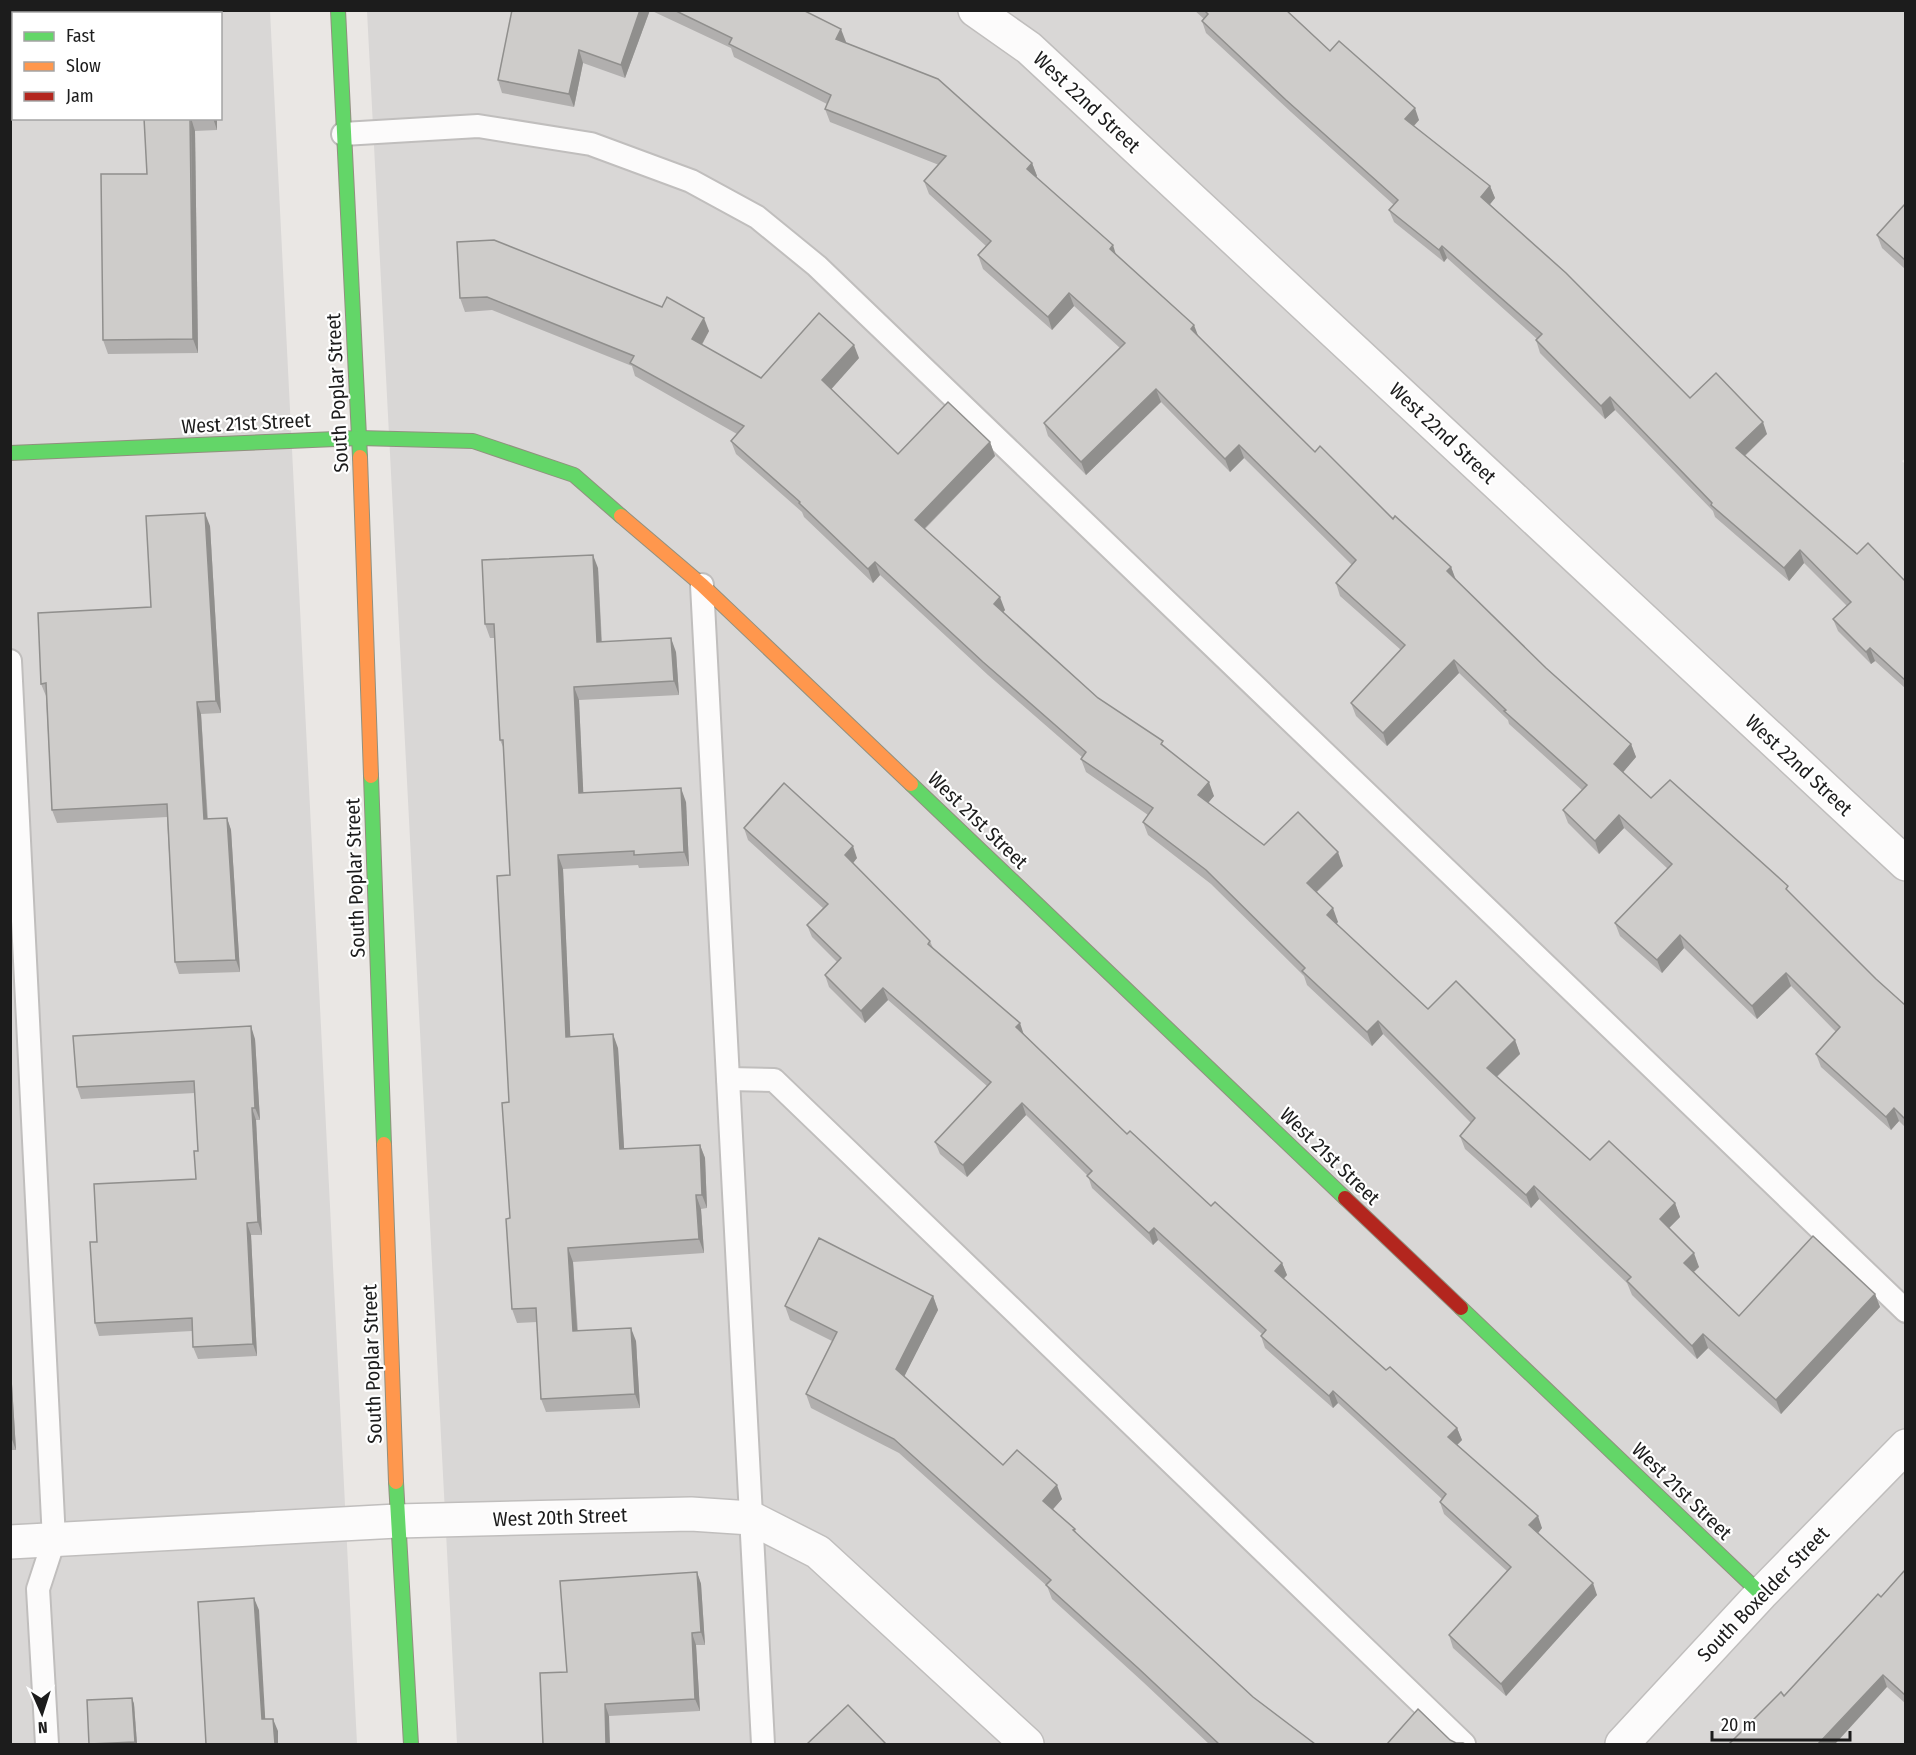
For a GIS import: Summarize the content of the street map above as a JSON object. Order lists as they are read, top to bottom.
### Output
{
  "streets": {
    "street": [
      "West 22nd Street",
      "South Poplar Street",
      "West 21st Street",
      "West 20th Street",
      "South Boxelder Street"
    ]
  },
  "crossings": [
    ["South Poplar Street", "West 21st Street"],
    ["South Poplar Street", "West 20th Street"],
    ["West 21st Street", "South Boxelder Street"]
  ],
  "legend": ["Fast", "Slow", "Jam"],
  "scale_bar": "20 m",
  "north": "bottom"
}
